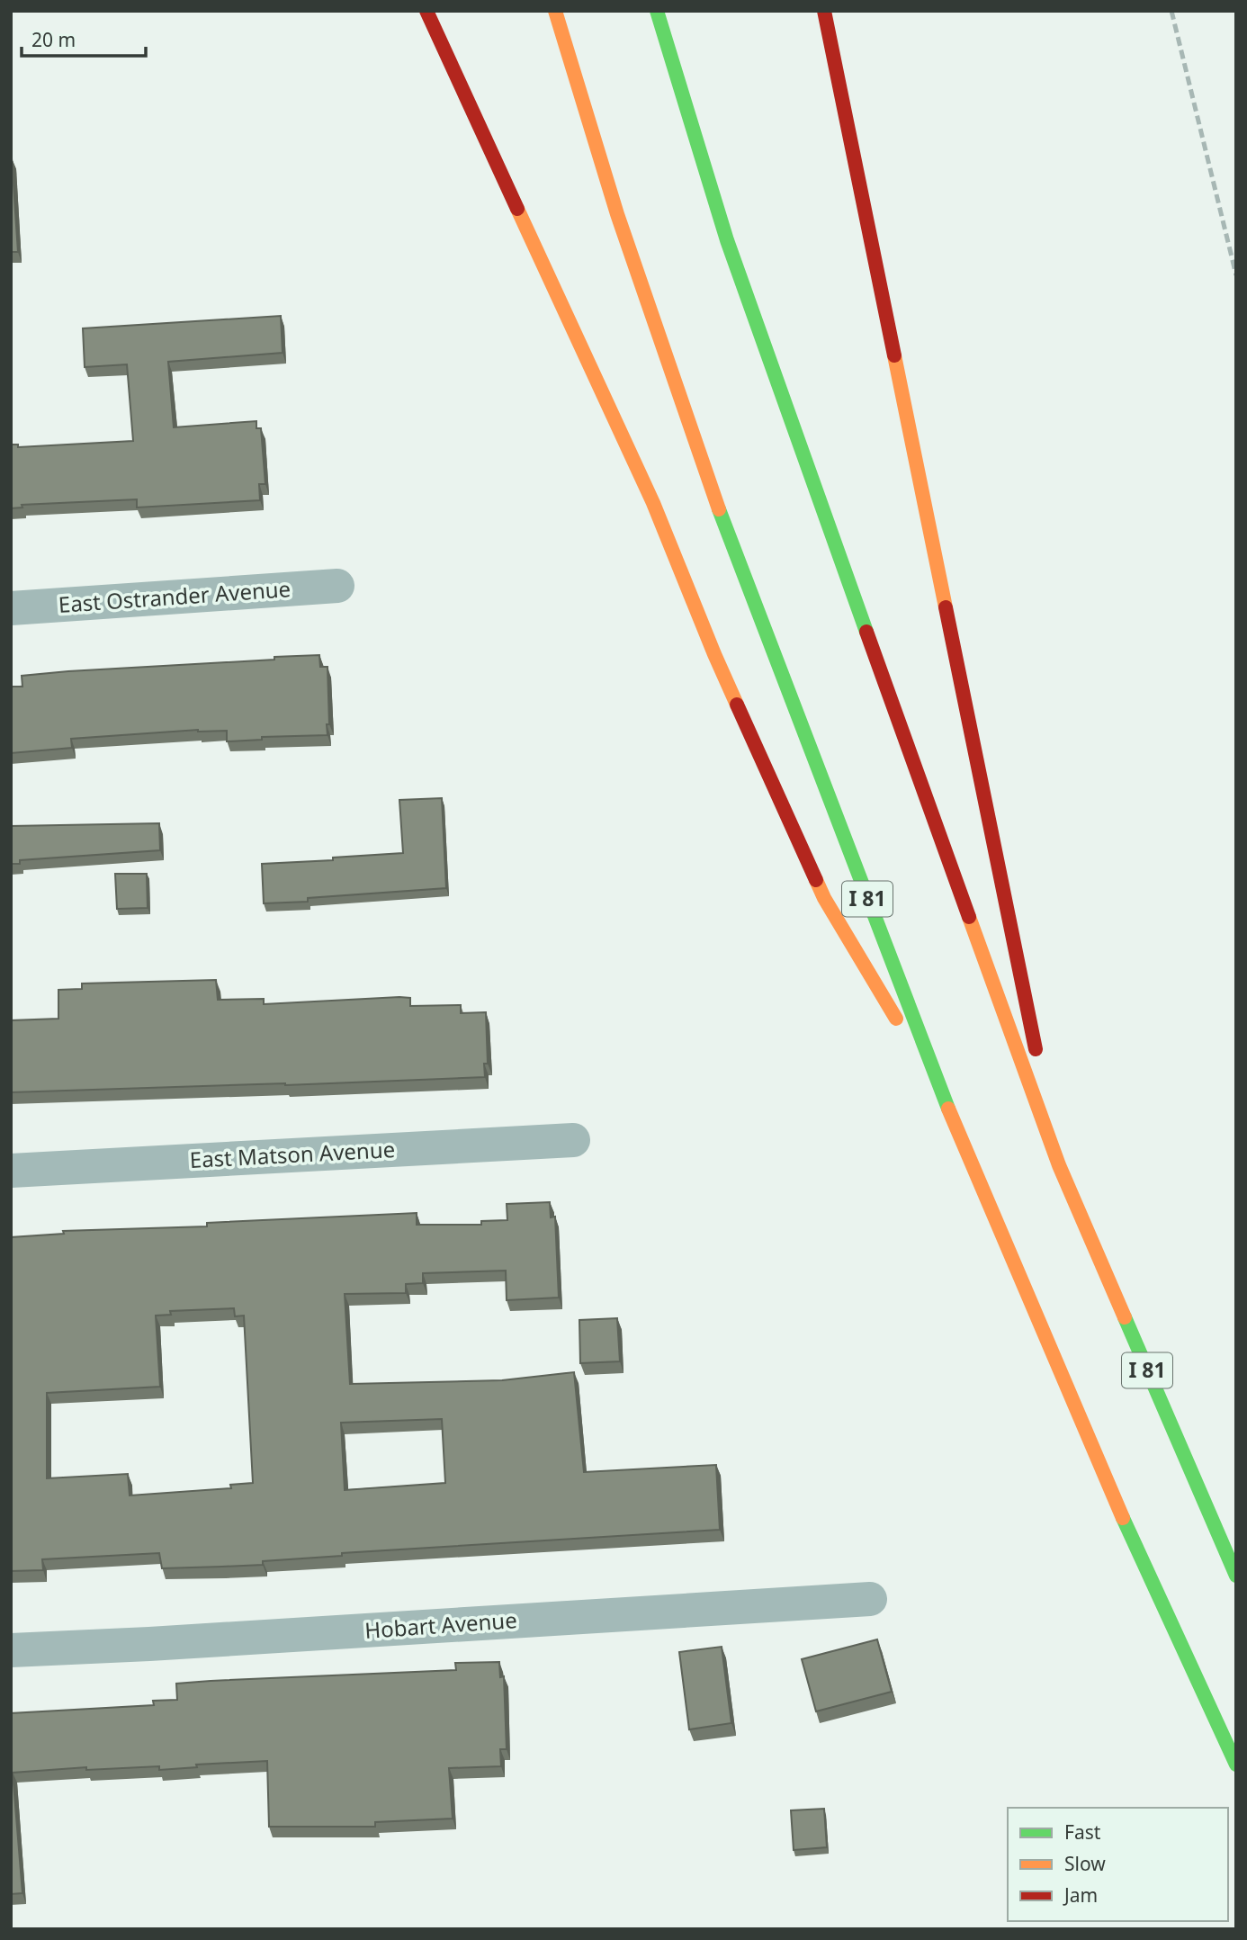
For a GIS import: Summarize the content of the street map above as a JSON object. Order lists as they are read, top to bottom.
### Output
{
  "streets": {
    "highway": ["I 81"],
    "street": ["East Ostrander Avenue", "East Matson Avenue", "Hobart Avenue"]
  },
  "legend": ["Fast", "Slow", "Jam"],
  "scale_bar": "20 m"
}
